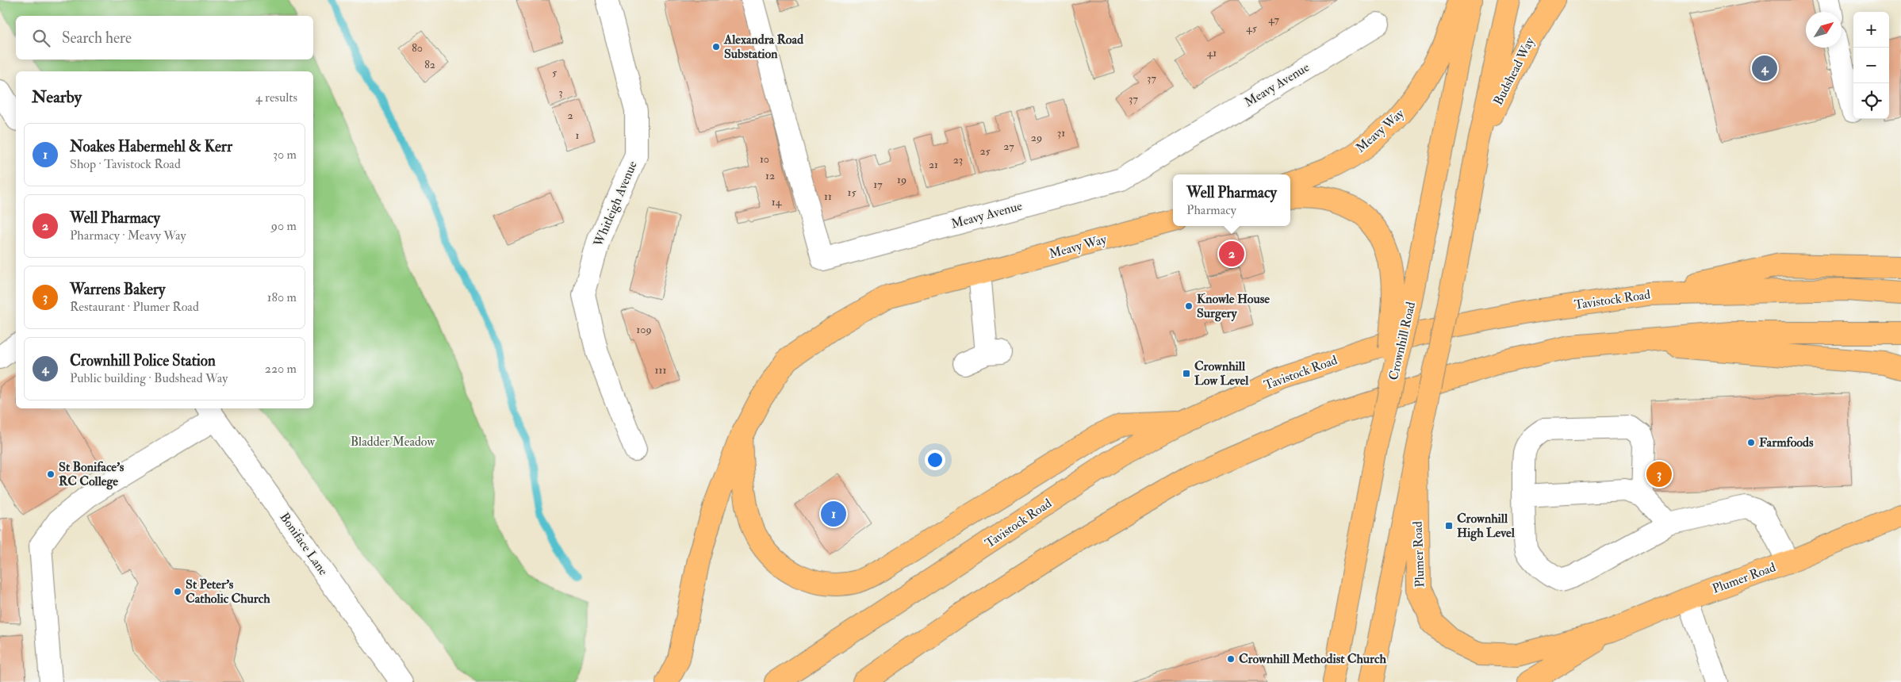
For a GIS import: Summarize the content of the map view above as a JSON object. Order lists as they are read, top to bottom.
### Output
{
  "streets": {
    "main road": [
      "Budshead Way",
      "Meavy Way",
      "Tavistock Road",
      "Crownhill Road",
      "Plumer Road"
    ],
    "street": ["Meavy Avenue", "Whitleigh Avenue", "Boniface Lane"]
  },
  "parks": ["Bladder Meadow"],
  "places": {
    "other": [
      "Alexandra Road Substation",
      "Knowle House Surgery",
      "Farmfoods",
      "St Boniface's RC College",
      "St Peter's Catholic Church",
      "Crownhill Methodist Church"
    ],
    "transit": ["Crownhill Low Level", "Crownhill High Level"]
  },
  "house_numbers": [
    "47",
    "45",
    "80",
    "41",
    "82",
    "5",
    "37",
    "3",
    "37",
    "2",
    "31",
    "1",
    "29",
    "27",
    "25",
    "10",
    "23",
    "21",
    "12",
    "19",
    "17",
    "15",
    "11",
    "14",
    "109",
    "111"
  ],
  "north": "top right",
  "page": {
    "map_buttons": ["+", "−"],
    "search": "Search here",
    "pins": [
      "4",
      "2",
      "3",
      "1"
    ],
    "heading": ["Nearby", "4 results"],
    "list": [
      {
        "mark": "1",
        "name": "Noakes Habermehl & Kerr",
        "note": "Shop · Tavistock Road",
        "value": "30 m"
      },
      {
        "mark": "2",
        "name": "Well Pharmacy",
        "note": "Pharmacy · Meavy Way",
        "value": "90 m"
      },
      {
        "mark": "3",
        "name": "Warrens Bakery",
        "note": "Restaurant · Plumer Road",
        "value": "180 m"
      },
      {
        "mark": "4",
        "name": "Crownhill Police Station",
        "note": "Public building · Budshead Way",
        "value": "220 m"
      }
    ],
    "popup": ["Well Pharmacy", "Pharmacy"]
  }
}
